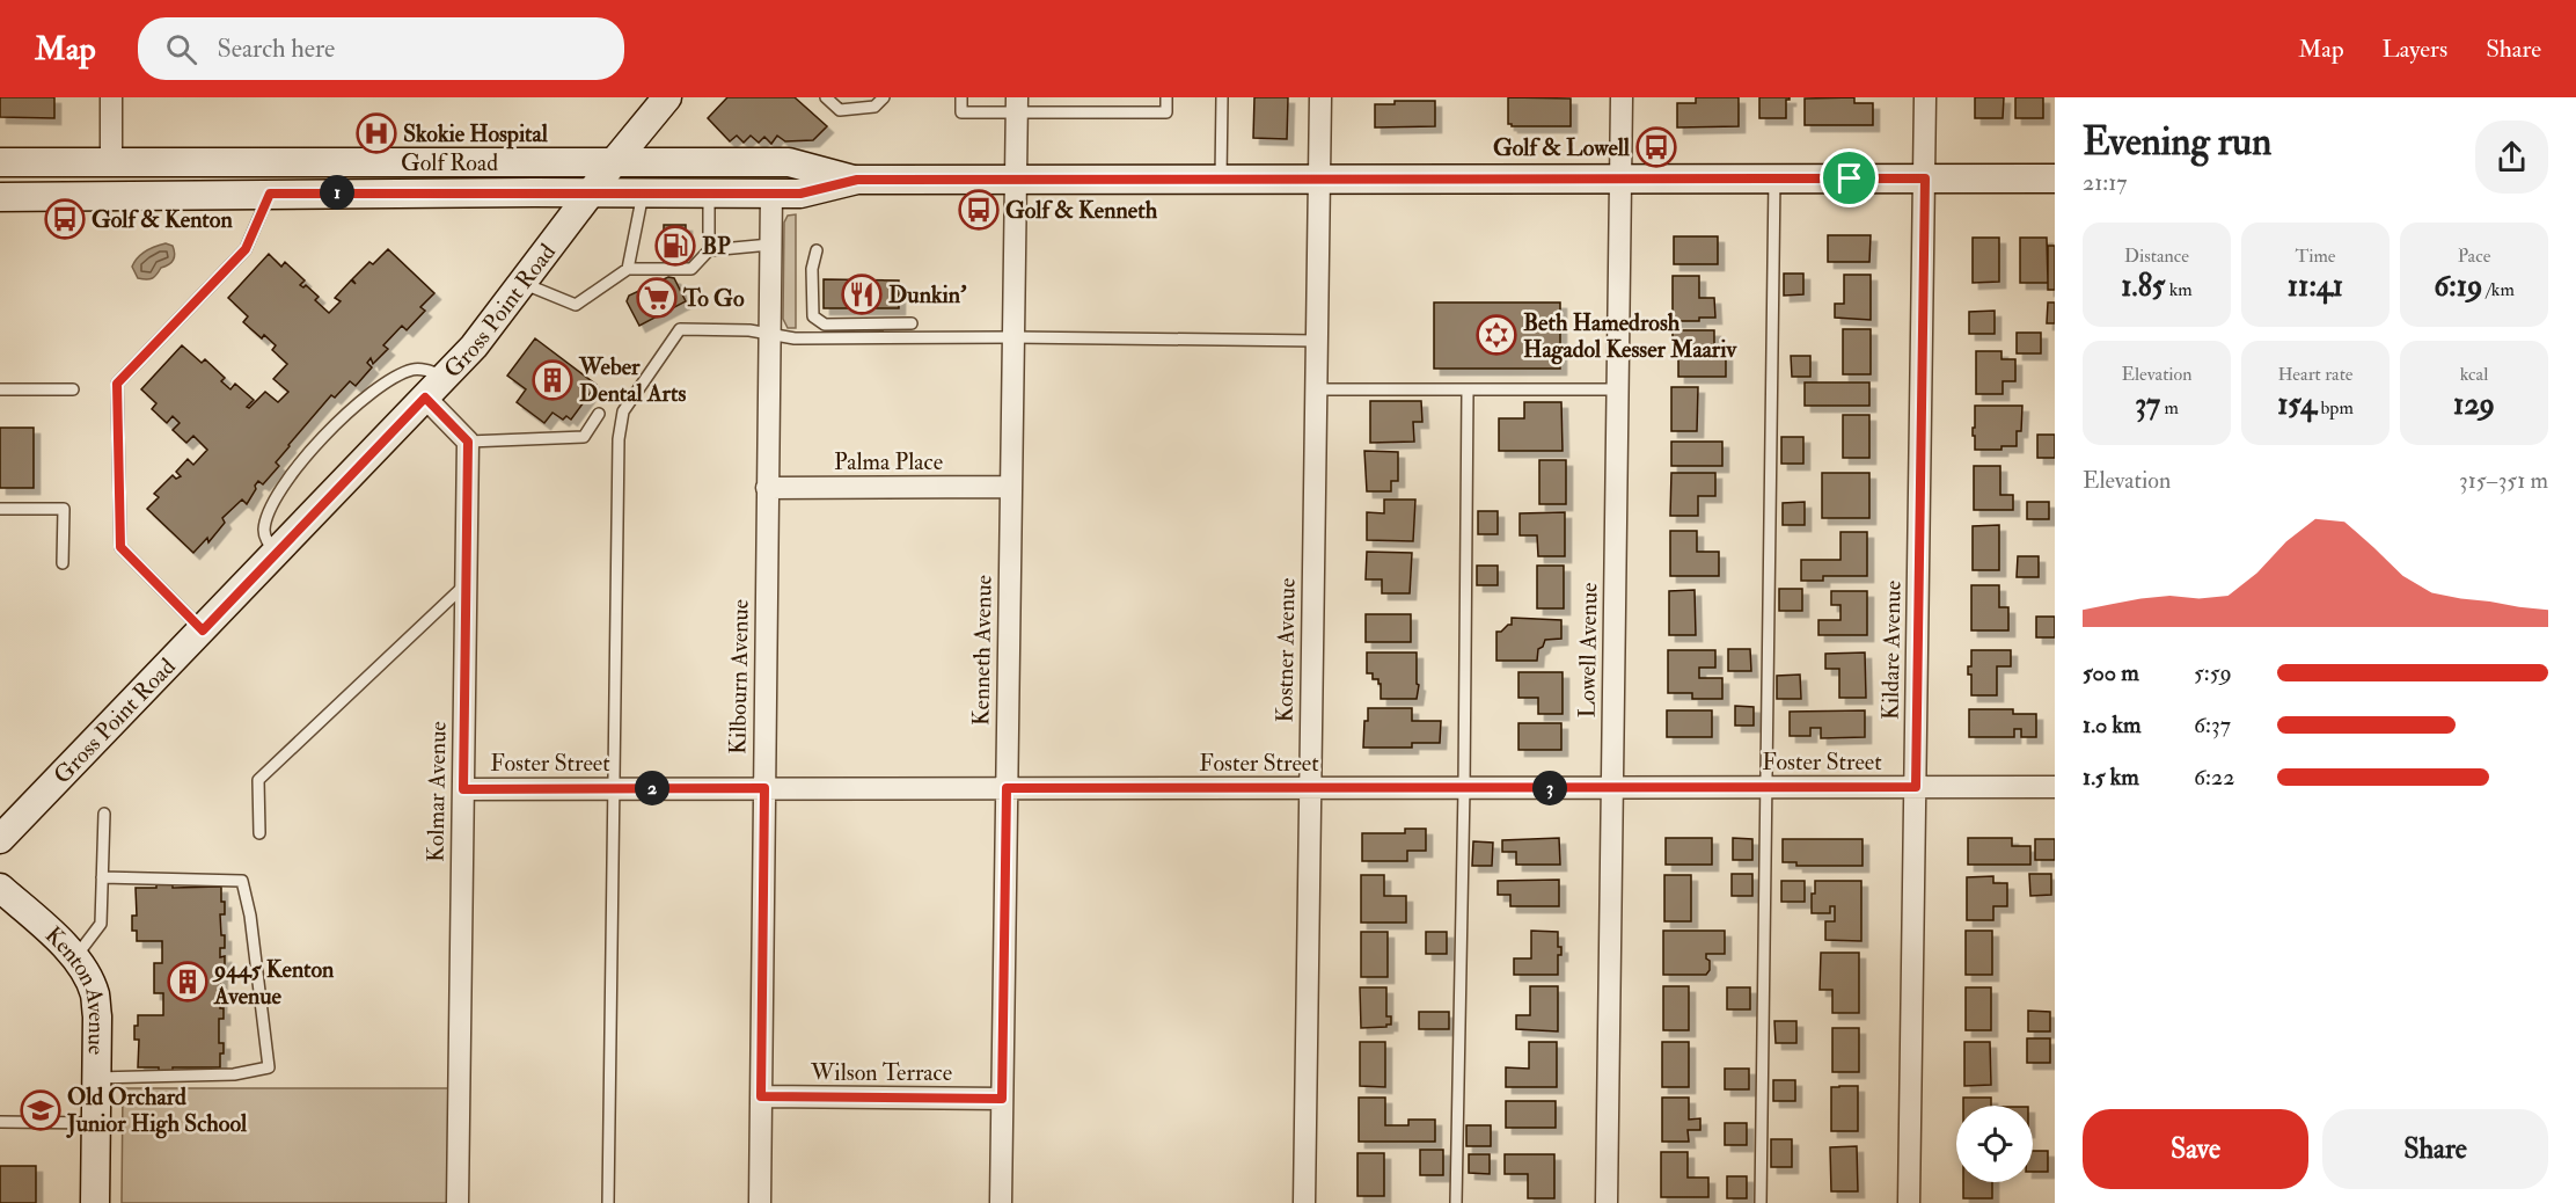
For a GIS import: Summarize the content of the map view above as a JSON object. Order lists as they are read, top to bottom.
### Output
{
  "streets": {
    "main road": ["Golf Road", "Gross Point Road", "Kenton Avenue"],
    "street": [
      "Palma Place",
      "Kenneth Avenue",
      "Kostner Avenue",
      "Lowell Avenue",
      "Kildare Avenue",
      "Kilbourn Avenue",
      "Foster Street",
      "Kolmar Avenue",
      "Wilson Terrace"
    ]
  },
  "crossings": [
    ["Golf Road", "Gross Point Road"],
    ["Golf Road", "Kenneth Avenue"],
    ["Golf Road", "Kostner Avenue"],
    ["Golf Road", "Lowell Avenue"],
    ["Golf Road", "Kildare Avenue"],
    ["Golf Road", "Kilbourn Avenue"],
    ["Palma Place", "Kenneth Avenue"],
    ["Palma Place", "Kilbourn Avenue"],
    ["Kenneth Avenue", "Foster Street"],
    ["Kenneth Avenue", "Wilson Terrace"],
    ["Kostner Avenue", "Foster Street"],
    ["Lowell Avenue", "Foster Street"],
    ["Kildare Avenue", "Foster Street"],
    ["Kilbourn Avenue", "Foster Street"],
    ["Kilbourn Avenue", "Wilson Terrace"],
    ["Foster Street", "Kolmar Avenue"]
  ],
  "places": {
    "hospital": ["Skokie Hospital"],
    "bus stop": ["Golf & Lowell", "Golf & Kenneth", "Golf & Kenton"],
    "fuel station": ["BP"],
    "restaurant": ["Dunkin'"],
    "supermarket": ["To Go"],
    "synagogue": ["Beth Hamedrosh Hagadol Kesser Maariv"],
    "building": ["Weber Dental Arts", "9445 Kenton Avenue"],
    "school or university": ["Old Orchard Junior High School"]
  },
  "page": {
    "header": "Map",
    "search": "Search here",
    "nav": ["Map", "Layers", "Share"],
    "heading": ["Evening run", "21:17"],
    "pins": ["1", "2", "3"],
    "stats": [
      ["Distance", "1.85 km"],
      ["Time", "11:41"],
      ["Pace", "6:19 /km"],
      ["Elevation", "37 m"],
      ["Heart rate", "154 bpm"],
      ["kcal", "129"]
    ],
    "chart": ["Elevation", "315–351 m"],
    "list": [
      {
        "name": "500 m",
        "note": "5:59"
      },
      {
        "name": "1.0 km",
        "note": "6:37"
      },
      {
        "name": "1.5 km",
        "note": "6:22"
      }
    ],
    "buttons": ["Save", "Share"]
  }
}
